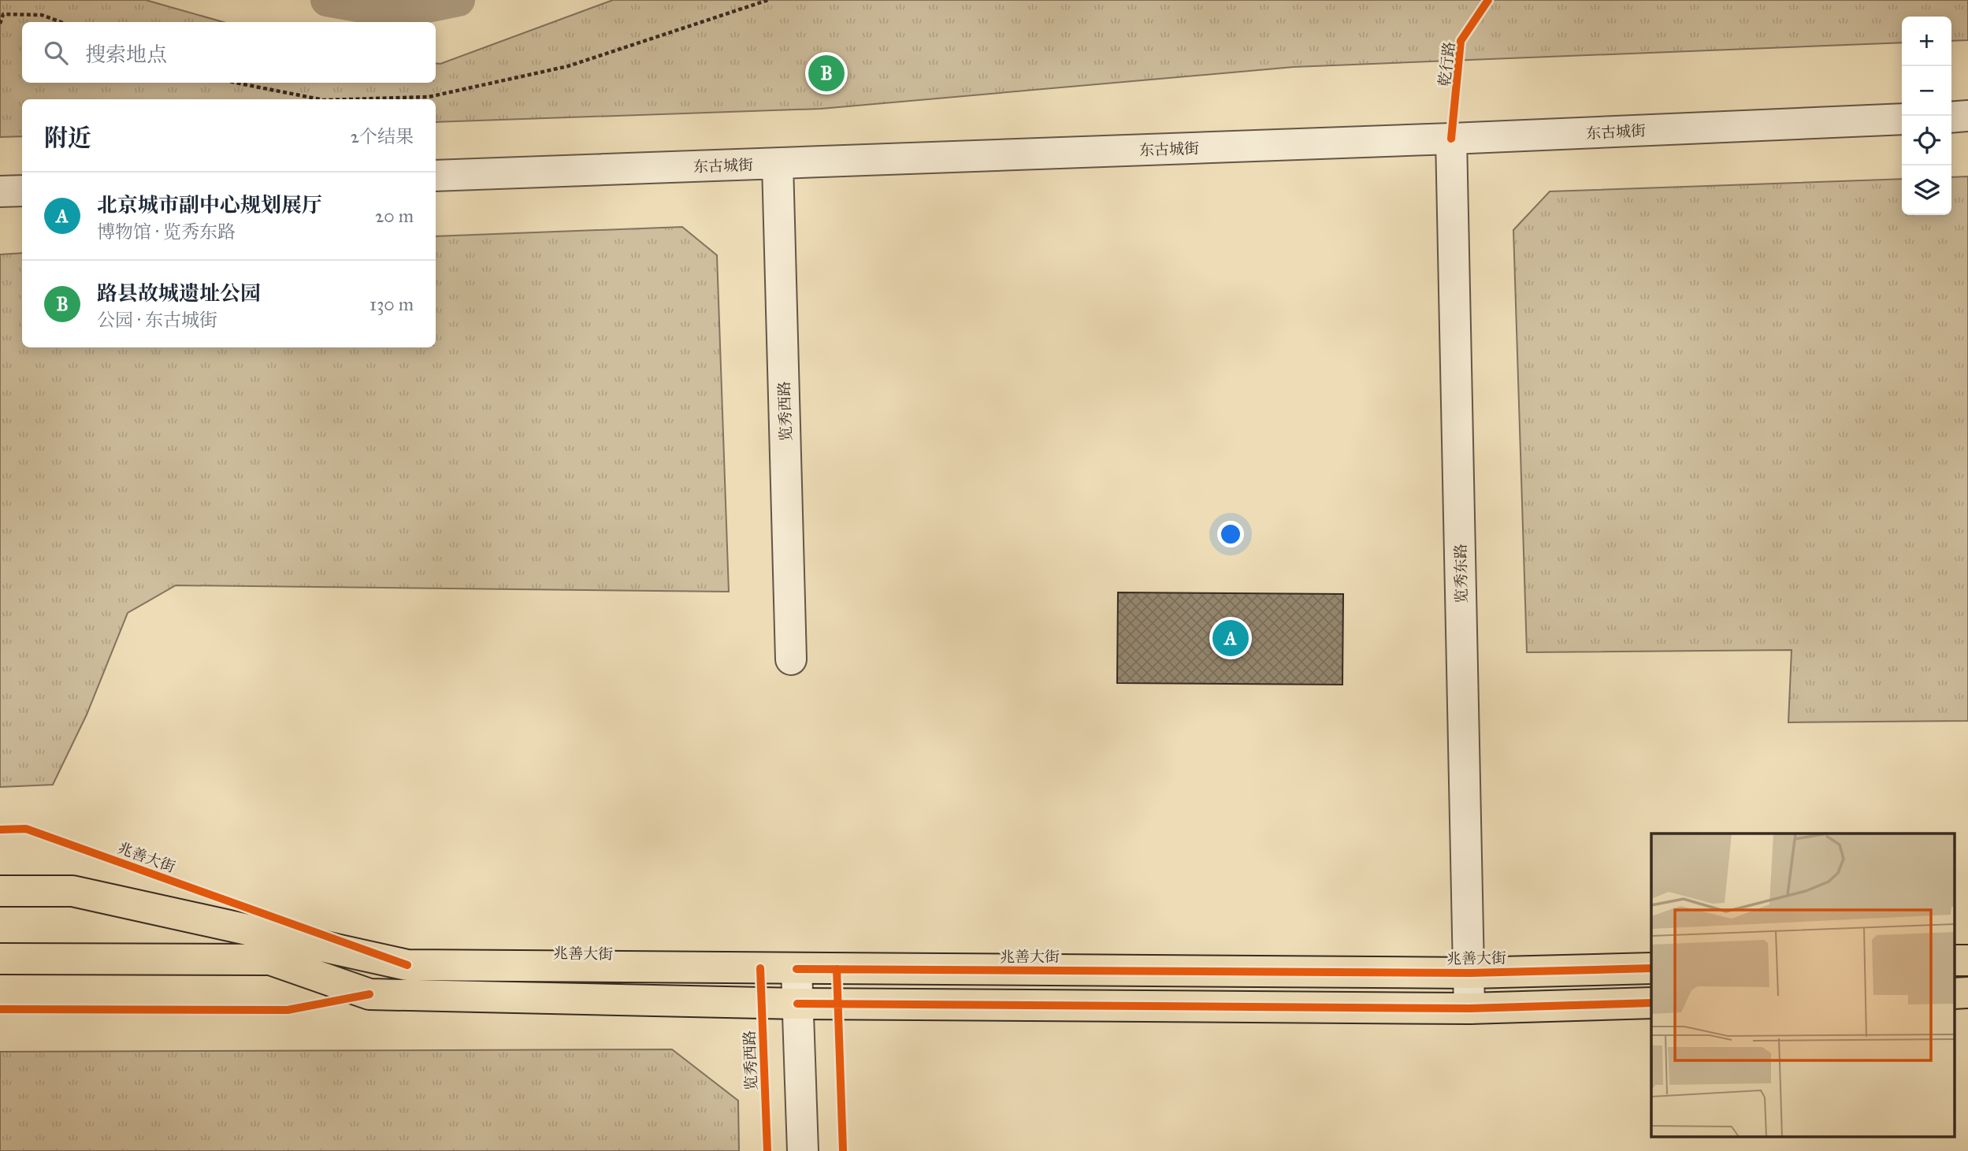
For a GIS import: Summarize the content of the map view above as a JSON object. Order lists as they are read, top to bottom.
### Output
{
  "streets": {
    "main road": ["兆善大街"],
    "street": ["东古城街", "览秀西路", "览秀东路"],
    "cycle path": ["乾行路"]
  },
  "crossings": [
    ["东古城街", "览秀西路"],
    ["东古城街", "览秀东路"],
    ["览秀东路", "兆善大街"]
  ],
  "page": {
    "map_buttons": ["+", "−"],
    "search": "搜索地点",
    "pins": ["B", "A"],
    "heading": ["附近", "2个结果"],
    "list": [
      {
        "mark": "A",
        "name": "北京城市副中心规划展厅",
        "note": "博物馆 · 览秀东路",
        "value": "20 m"
      },
      {
        "mark": "B",
        "name": "路县故城遗址公园",
        "note": "公园 · 东古城街",
        "value": "130 m"
      }
    ]
  }
}
